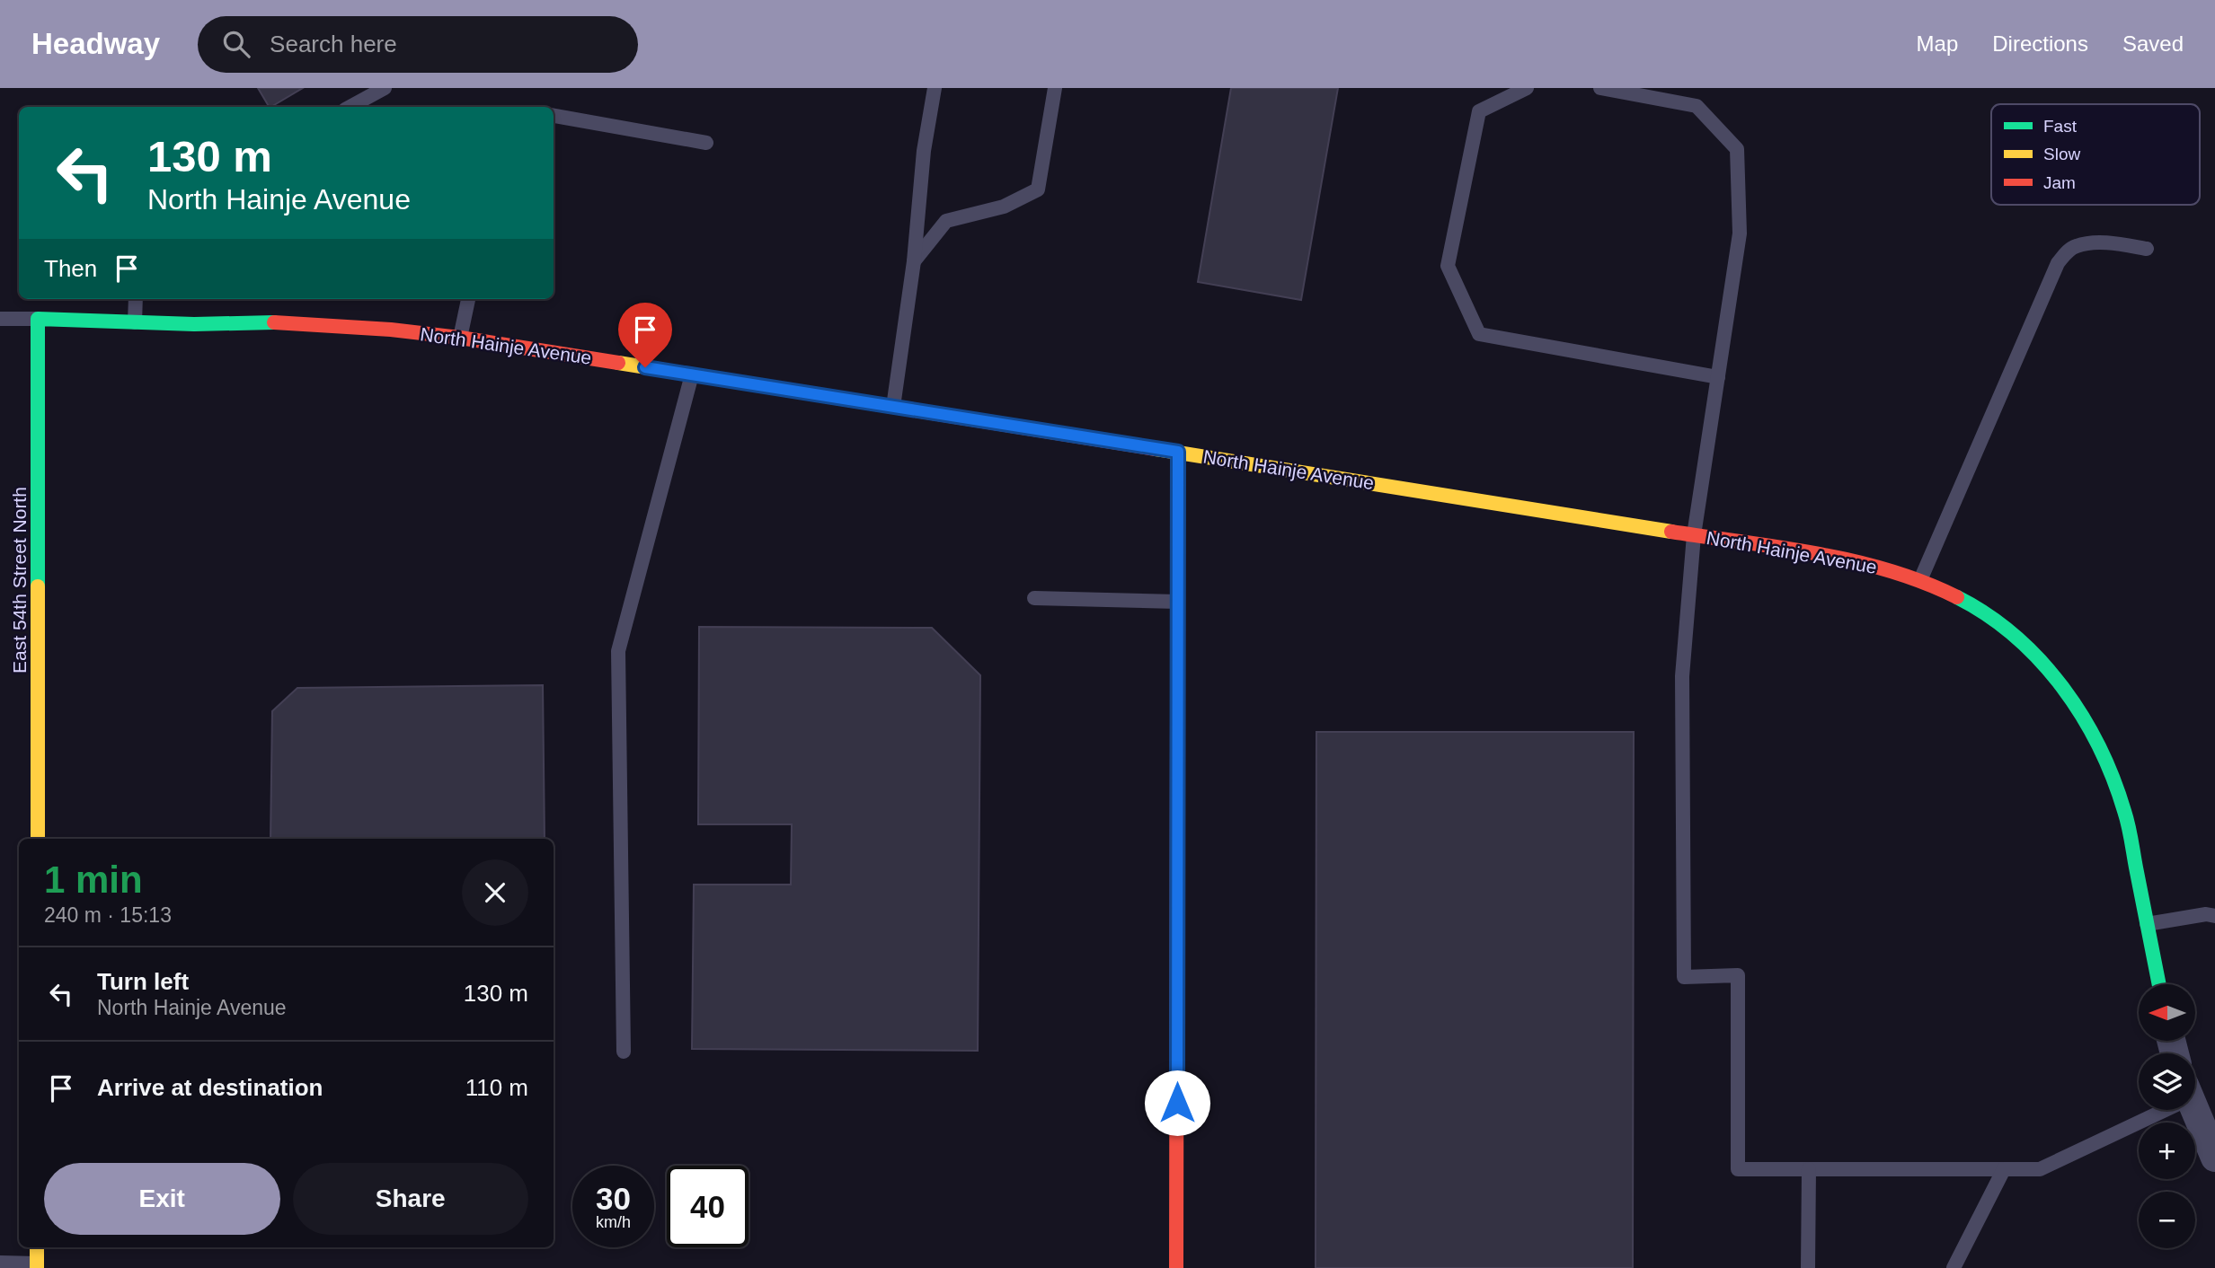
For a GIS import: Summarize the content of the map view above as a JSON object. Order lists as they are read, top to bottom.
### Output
{
  "streets": {
    "street": ["North Hainje Avenue", "East 54th Street North"]
  },
  "crossings": [
    ["North Hainje Avenue", "East 54th Street North"]
  ],
  "legend": ["Fast", "Slow", "Jam"],
  "north": "left",
  "page": {
    "header": "Headway",
    "search": "Search here",
    "nav": ["Map", "Directions", "Saved"],
    "turn": ["130 m", "North Hainje Avenue"],
    "then": "Then",
    "heading": ["1 min", "240 m · 15:13"],
    "list": [
      {
        "name": "Turn left",
        "note": "North Hainje Avenue",
        "value": "130 m"
      },
      {
        "name": "Arrive at destination",
        "value": "110 m"
      }
    ],
    "map_buttons": ["+", "−"],
    "buttons": ["Exit", "Share"],
    "speed": "30 km/h",
    "limit": "40"
  }
}
